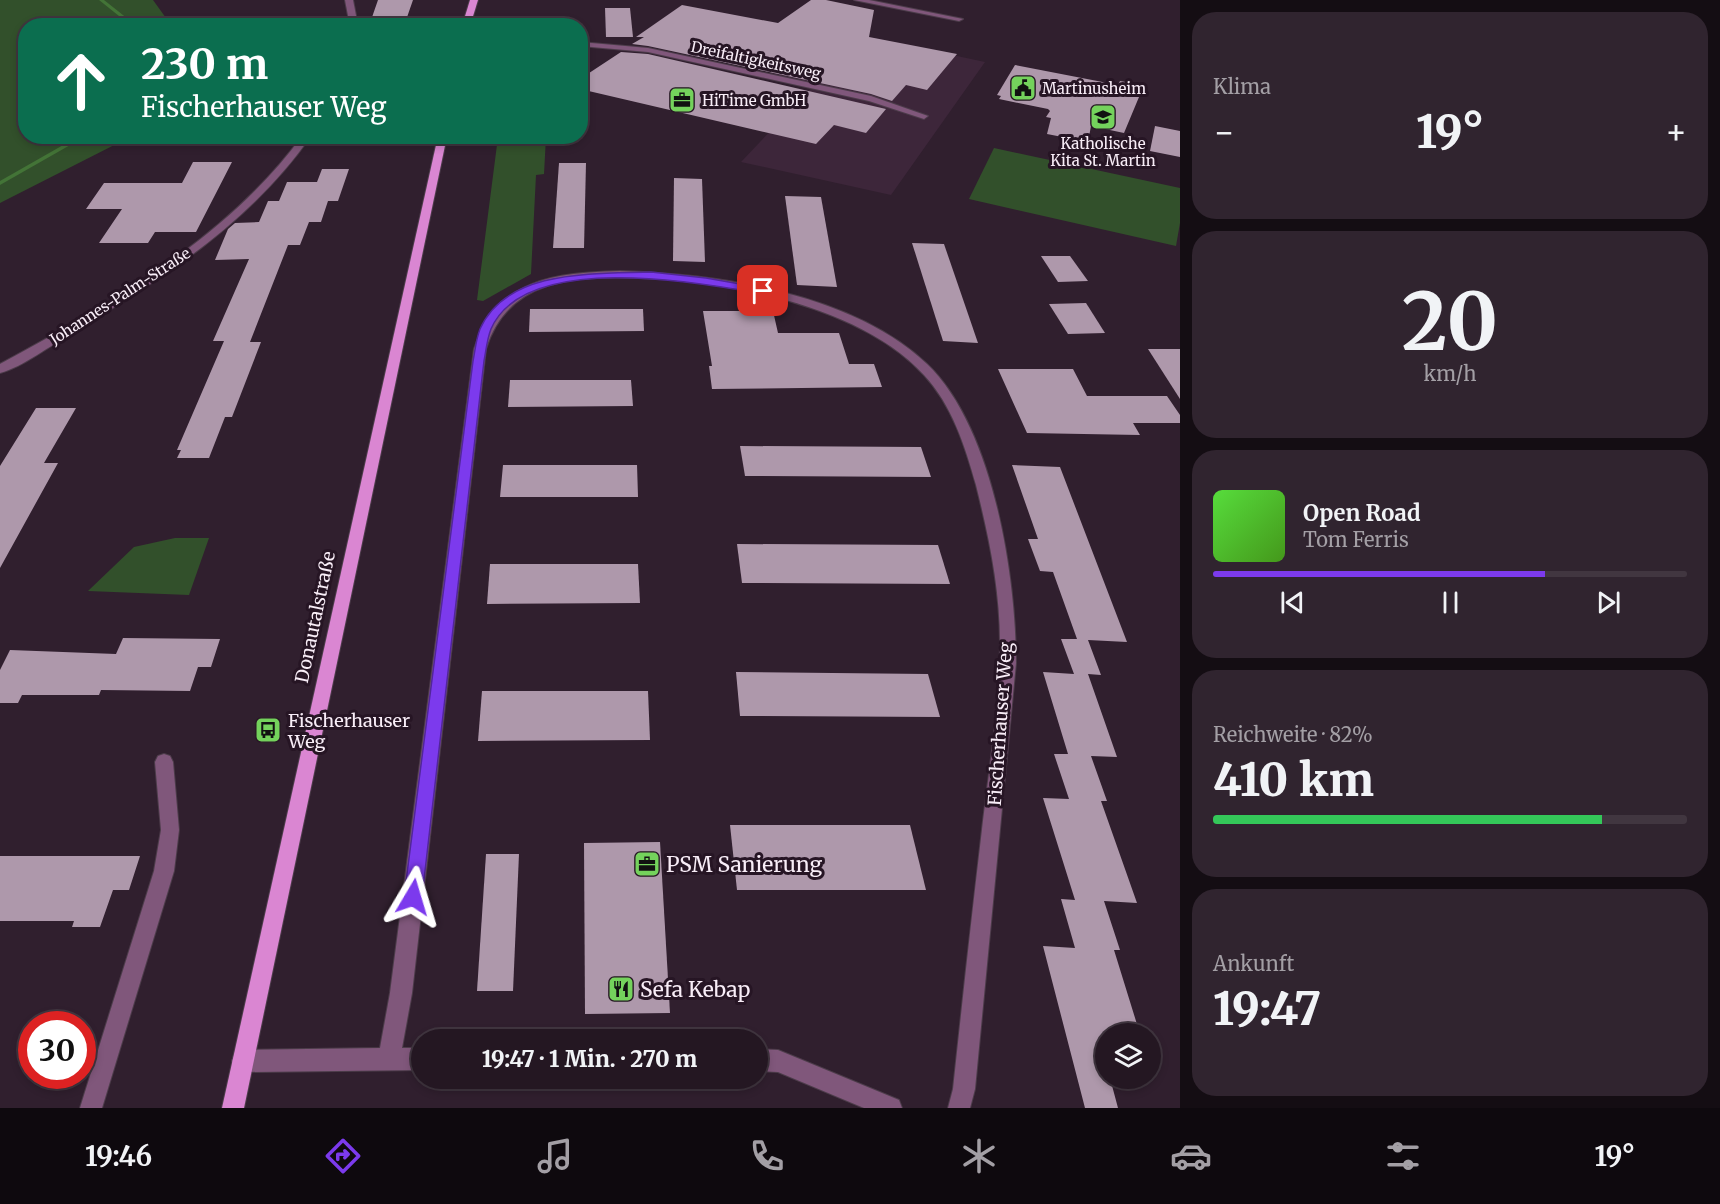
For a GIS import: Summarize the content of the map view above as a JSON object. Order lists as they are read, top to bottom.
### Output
{
  "streets": {
    "main road": ["Donautalstraße"],
    "street": ["Dreifaltigkeitsweg", "Johannes-Palm-Straße", "Fischerhauser Weg"]
  },
  "places": {
    "public building": ["Martinusheim"],
    "office": ["HiTime GmbH", "PSM Sanierung"],
    "school or university": ["Katholische Kita St. Martin"],
    "bus stop": ["Fischerhauser Weg"],
    "restaurant": ["Sefa Kebap"]
  },
  "page": {
    "tile": [
      "Klima",
      ["20", "km/h"],
      ["Reichweite · 82%", "410 km"],
      ["Ankunft", "19:47"]
    ],
    "turn": ["230 m", "Fischerhauser Weg"],
    "heat": ["−", "19°", "+"],
    "song": ["Open Road", "Tom Ferris"],
    "limit": "30",
    "trip": "19:47 · 1 Min. · 270 m",
    "tabs": ["19:46", "19°"]
  }
}
